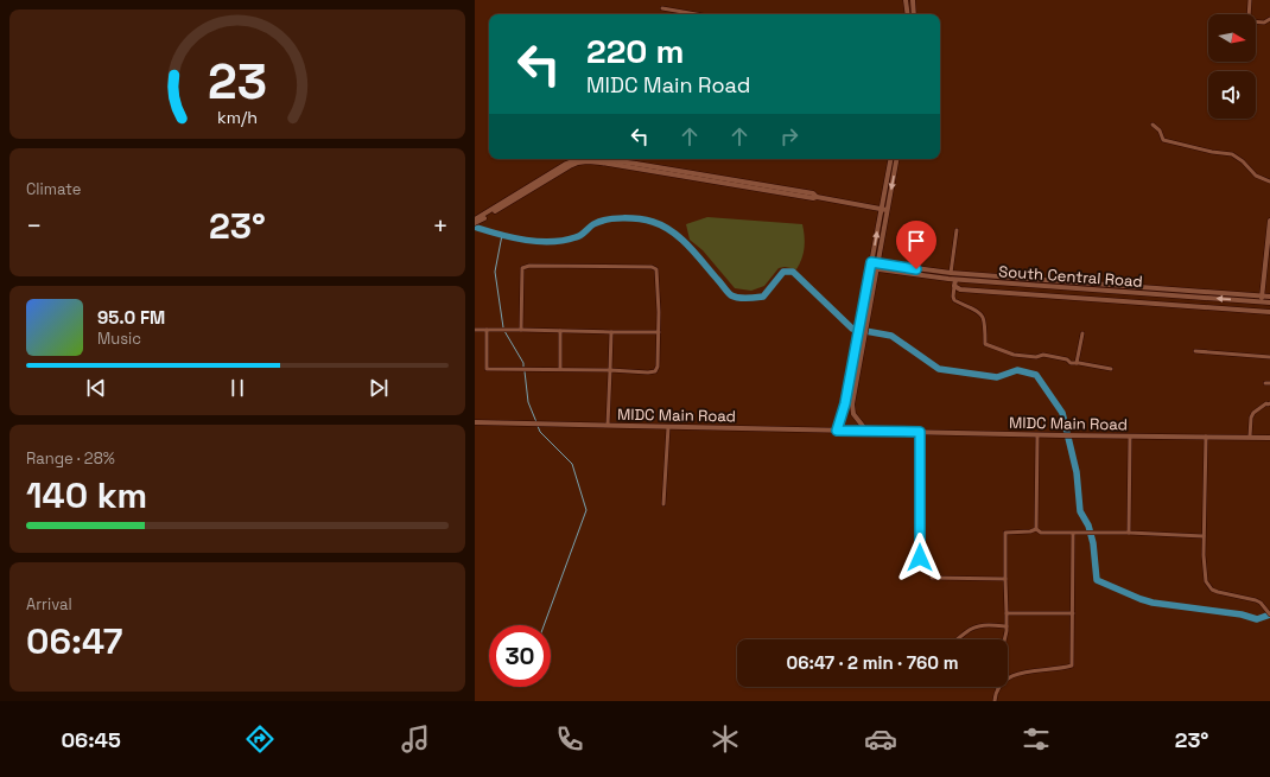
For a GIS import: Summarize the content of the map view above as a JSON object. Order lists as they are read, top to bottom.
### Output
{
  "streets": {
    "street": ["South Central Road", "MIDC Main Road"]
  },
  "north": "right",
  "page": {
    "turn": ["220 m", "MIDC Main Road"],
    "tile": [
      "Climate",
      ["Range · 28%", "140 km"],
      ["Arrival", "06:47"]
    ],
    "heat": ["−", "23°", "+"],
    "song": ["95.0 FM", "Music"],
    "limit": "30",
    "trip": "06:47 · 2 min · 760 m",
    "tabs": ["06:45", "23°"],
    "gauge": ["23", "km/h"]
  }
}
